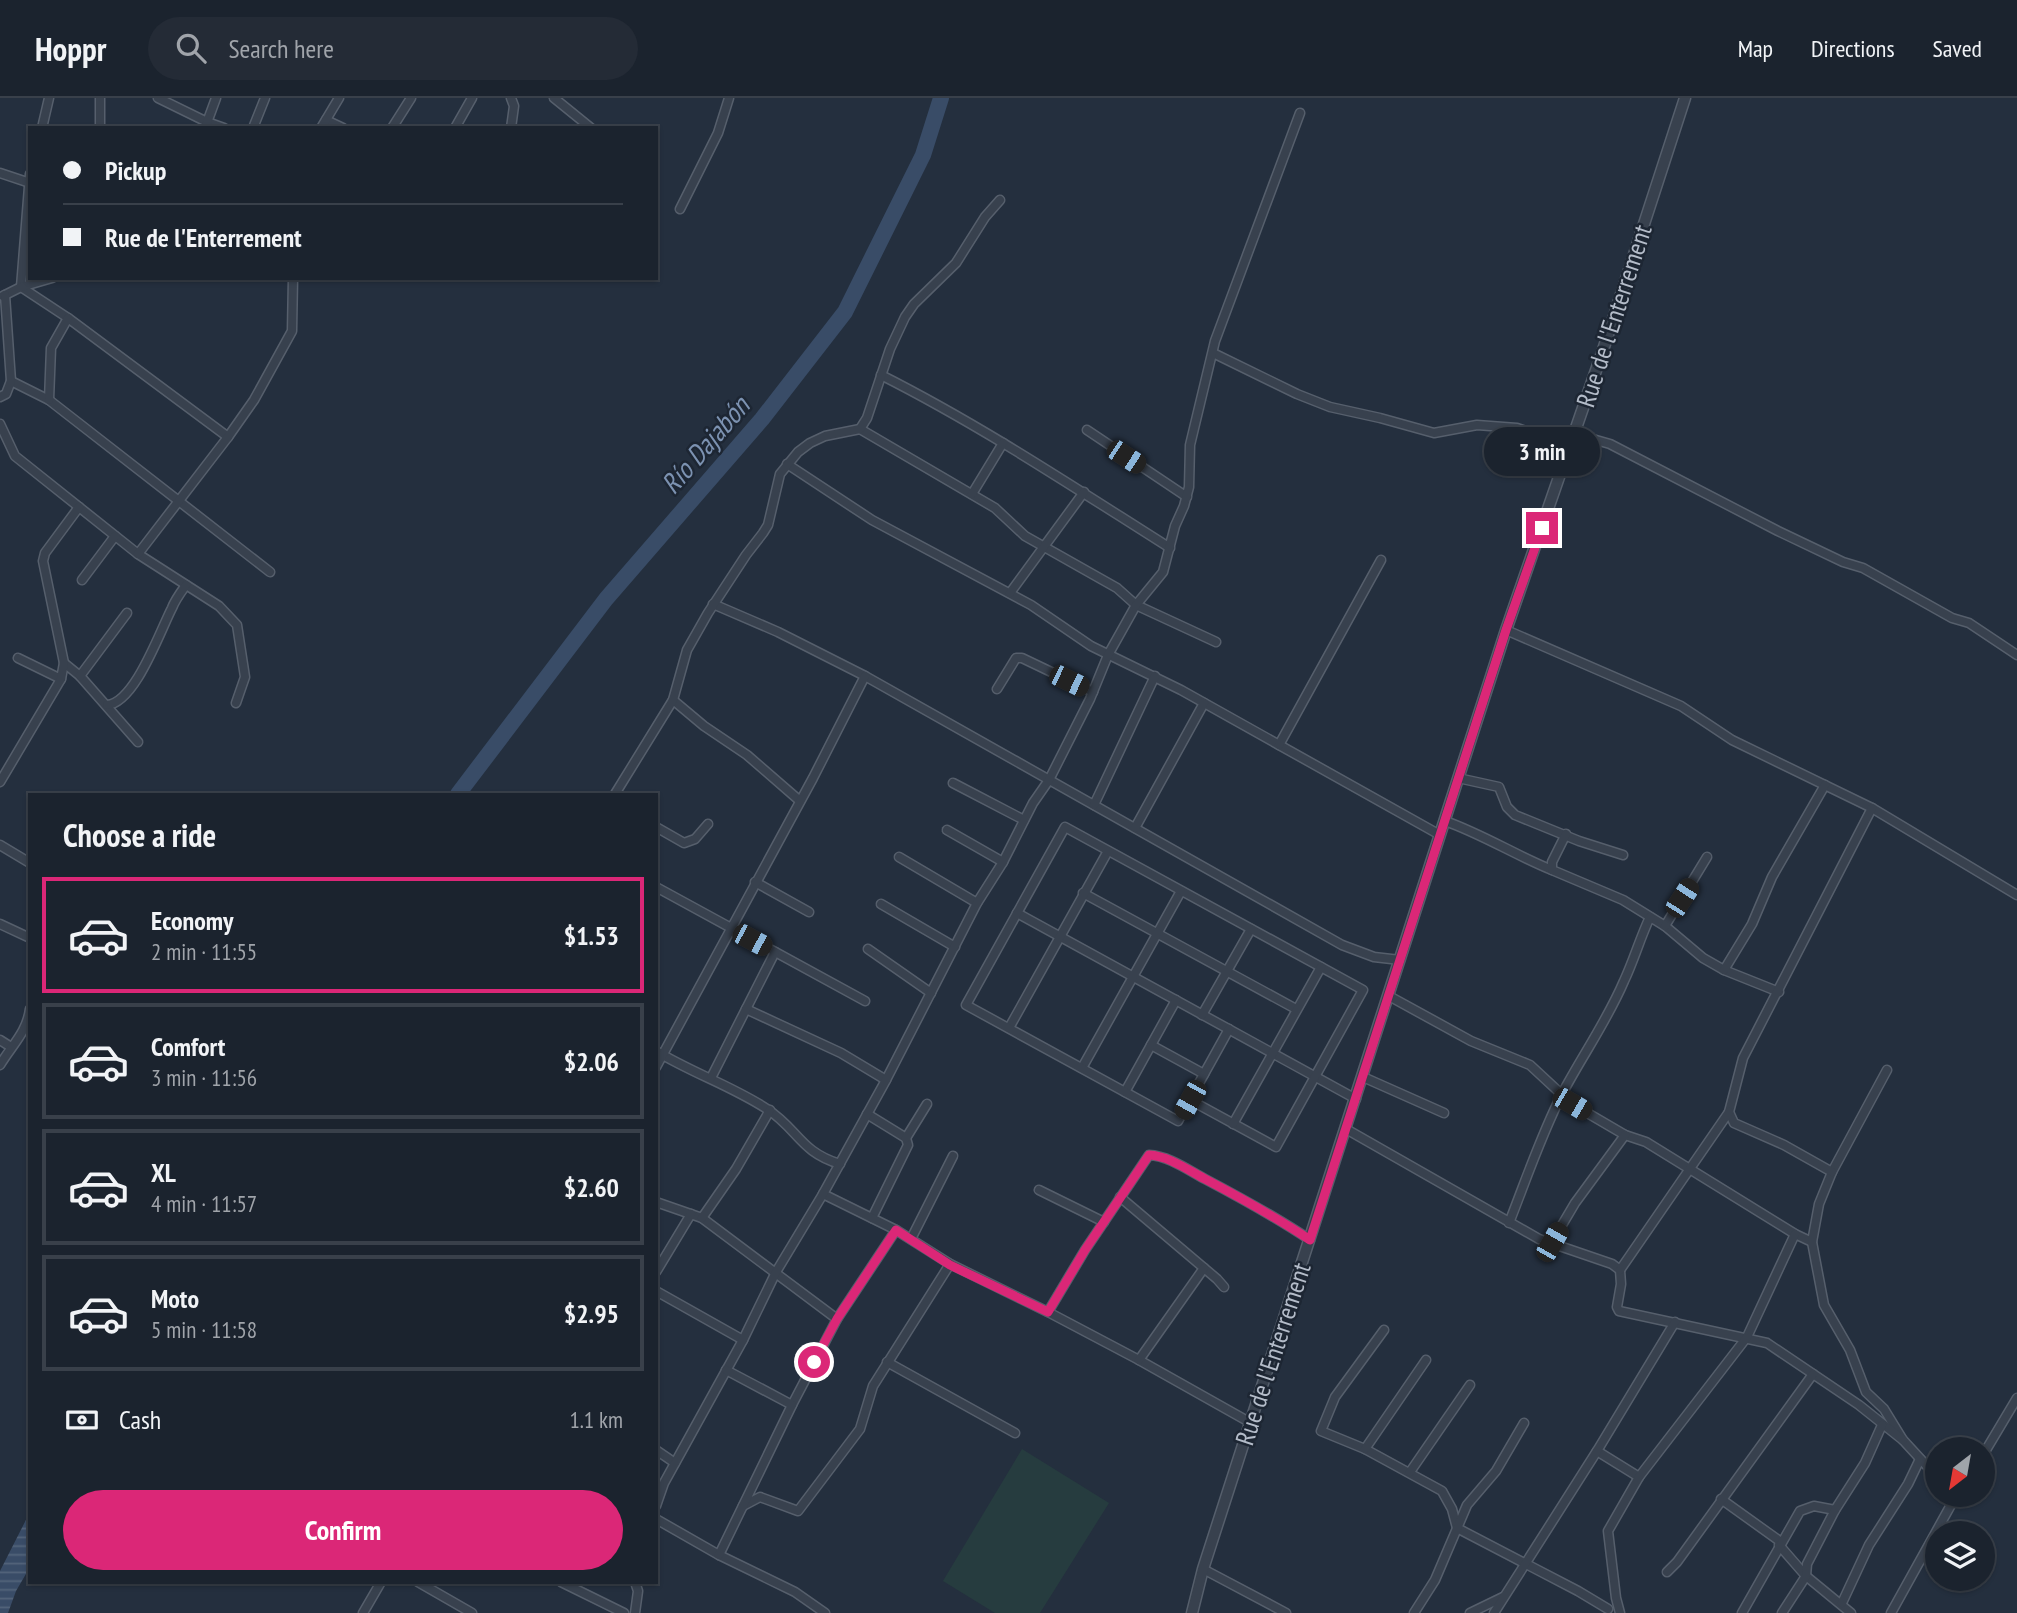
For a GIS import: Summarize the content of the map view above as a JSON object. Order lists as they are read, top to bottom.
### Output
{
  "streets": {
    "street": ["Rue de l'Enterrement"]
  },
  "water": ["Río Dajabón"],
  "north": "bottom left",
  "page": {
    "header": "Hoppr",
    "search": "Search here",
    "nav": ["Map", "Directions", "Saved"],
    "banner": ["Pickup", "Rue de l'Enterrement"],
    "bubble": "3 min",
    "heading": "Choose a ride",
    "list": [
      {
        "name": "Economy",
        "note": "2 min · 11:55",
        "value": "$1.53"
      },
      {
        "name": "Comfort",
        "note": "3 min · 11:56",
        "value": "$2.06"
      },
      {
        "name": "XL",
        "note": "4 min · 11:57",
        "value": "$2.60"
      },
      {
        "name": "Moto",
        "note": "5 min · 11:58",
        "value": "$2.95"
      }
    ],
    "pay": ["Cash", "1.1 km"],
    "buttons": "Confirm"
  }
}
